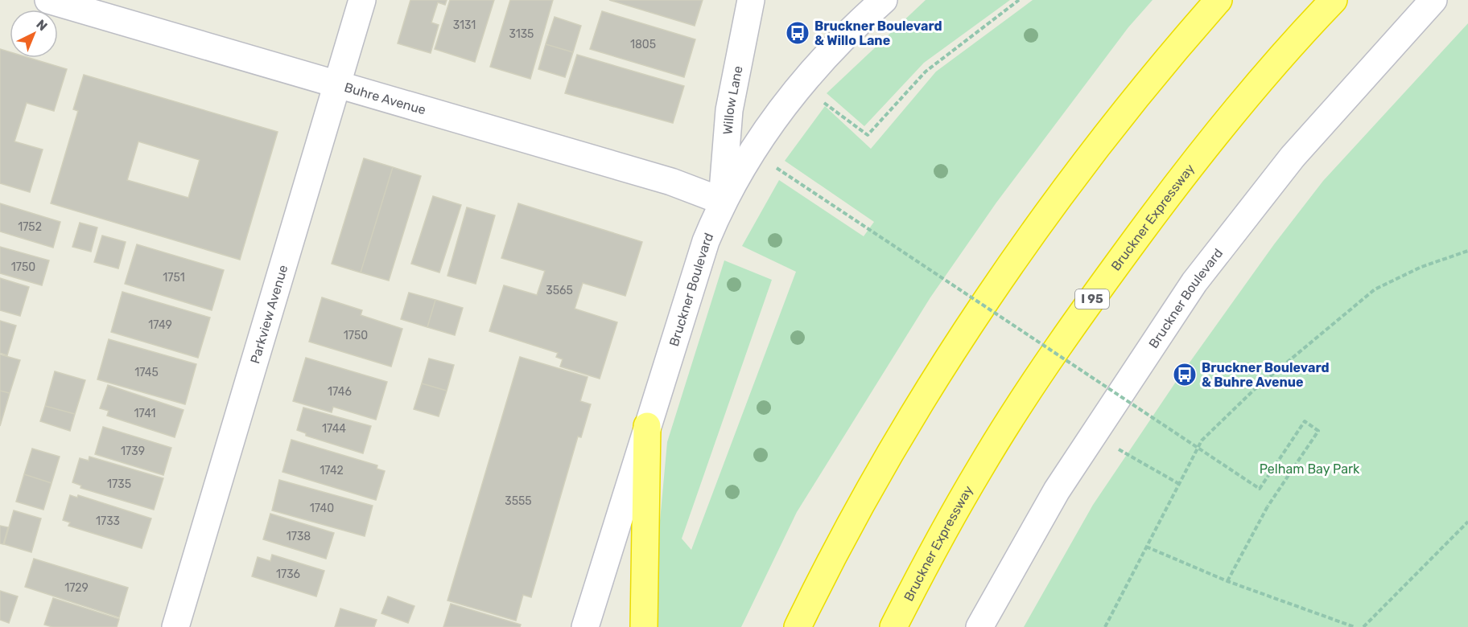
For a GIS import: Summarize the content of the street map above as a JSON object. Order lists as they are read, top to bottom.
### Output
{
  "streets": {
    "highway": ["Bruckner Expressway", "I 95"],
    "street": [
      "Buhre Avenue",
      "Willow Lane",
      "Bruckner Boulevard",
      "Parkview Avenue"
    ]
  },
  "crossings": [
    ["Buhre Avenue", "Willow Lane"],
    ["Buhre Avenue", "Bruckner Boulevard"],
    ["Buhre Avenue", "Parkview Avenue"],
    ["Willow Lane", "Bruckner Boulevard"]
  ],
  "parks": ["Pelham Bay Park"],
  "places": {
    "bus stop": ["Bruckner Boulevard & Willo Lane", "Bruckner Boulevard & Buhre Avenue"]
  },
  "house_numbers": [
    "3131",
    "3135",
    "1805",
    "1752",
    "1750",
    "1751",
    "3565",
    "1749",
    "1750",
    "1745",
    "1746",
    "1741",
    "1744",
    "1739",
    "1742",
    "1735",
    "3555",
    "1740",
    "1733",
    "1738",
    "1736",
    "1729"
  ],
  "north": "top right"
}
